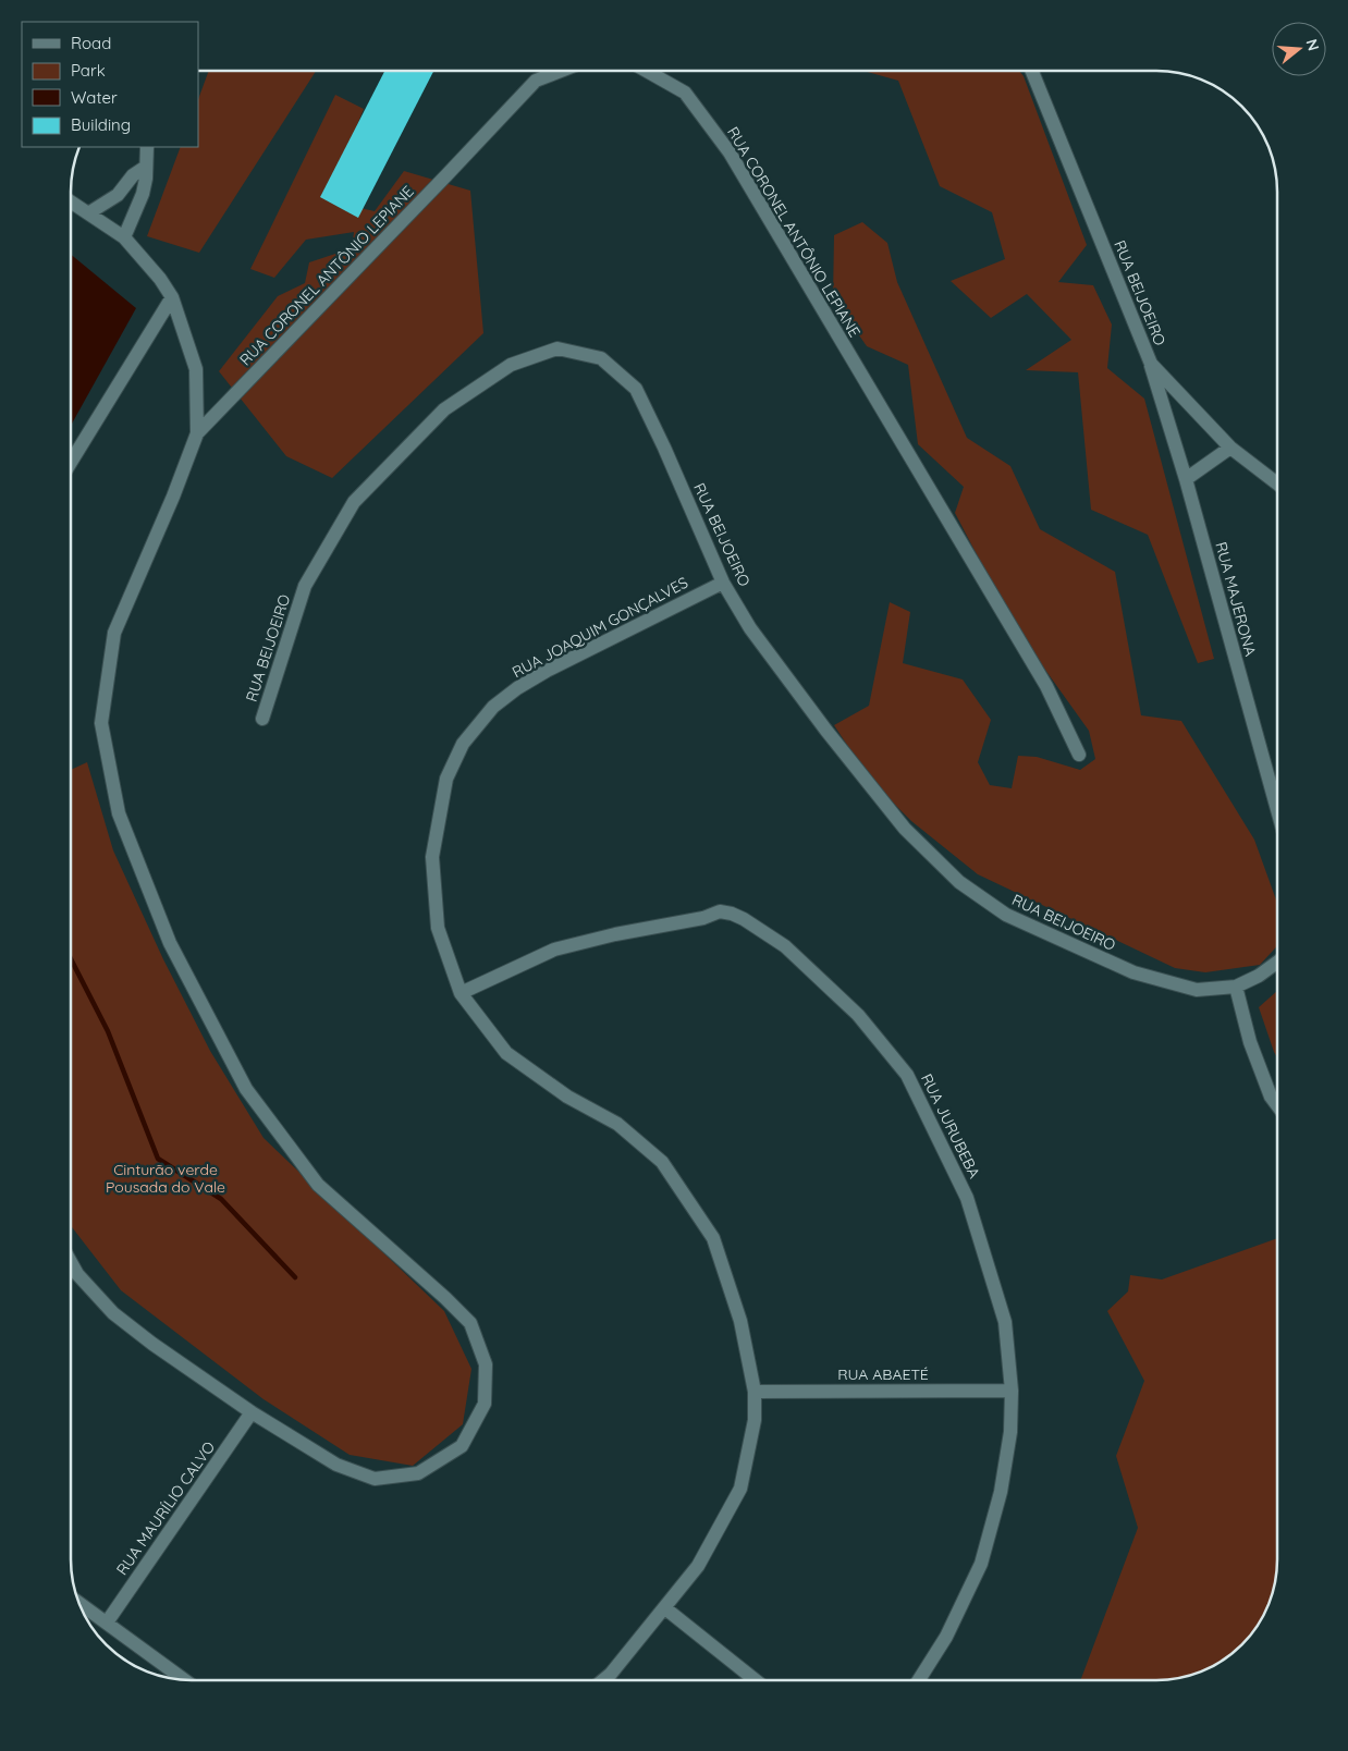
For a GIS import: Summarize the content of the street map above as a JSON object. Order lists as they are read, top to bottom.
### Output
{
  "streets": {
    "street": [
      "RUA CORONEL ANTÔNIO LEPIANE",
      "RUA BEIJOEIRO",
      "RUA MAJERONA",
      "RUA JOAQUIM GONÇALVES",
      "RUA JURUBEBA",
      "RUA ABAETÉ",
      "RUA MAURÍLIO CALVO"
    ]
  },
  "crossings": [
    ["RUA BEIJOEIRO", "RUA MAJERONA"],
    ["RUA BEIJOEIRO", "RUA JOAQUIM GONÇALVES"],
    ["RUA JOAQUIM GONÇALVES", "RUA JURUBEBA"],
    ["RUA JOAQUIM GONÇALVES", "RUA ABAETÉ"],
    ["RUA JURUBEBA", "RUA ABAETÉ"]
  ],
  "parks": ["Cinturão verde Pousada do Vale"],
  "legend": [
    "Road",
    "Park",
    "Water",
    "Building"
  ],
  "north": "right"
}
